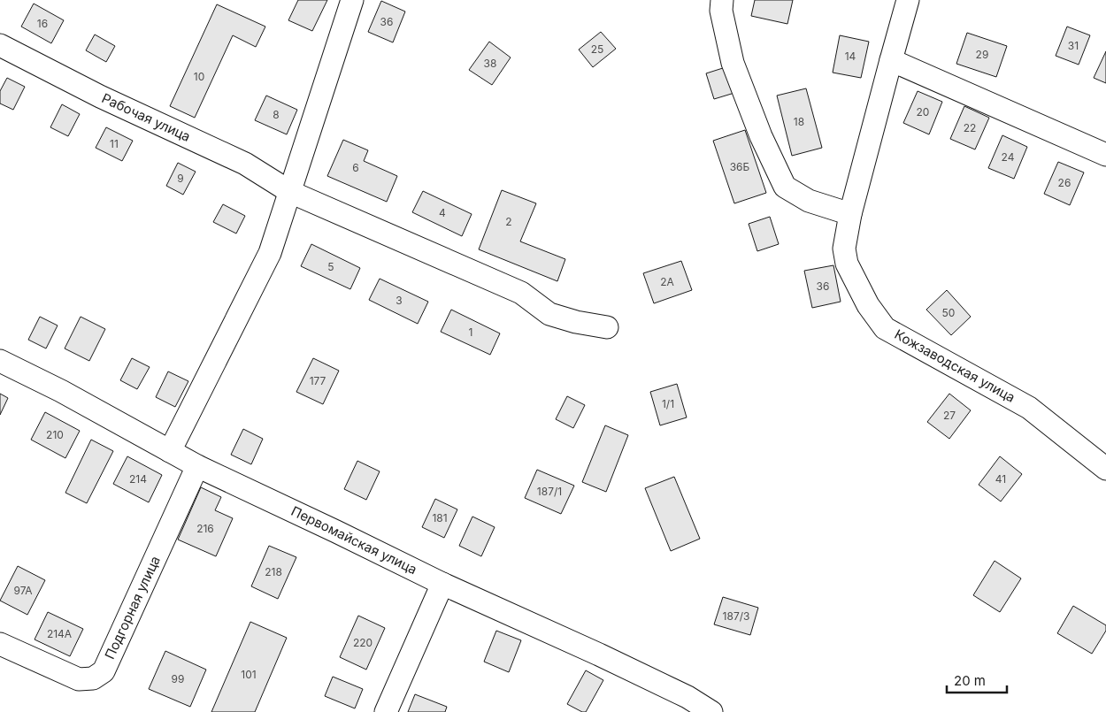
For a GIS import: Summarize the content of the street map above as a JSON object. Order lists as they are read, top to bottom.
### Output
{
  "streets": {
    "street": [
      "Рабочая улица",
      "Кожзаводская улица",
      "Первомайская улица",
      "Подгорная улица"
    ]
  },
  "crossings": [
    ["Первомайская улица", "Подгорная улица"]
  ],
  "house_numbers": [
    "36",
    "16",
    "31",
    "25",
    "29",
    "14",
    "38",
    "10",
    "20",
    "8",
    "18",
    "22",
    "11",
    "24",
    "36Б",
    "6",
    "9",
    "26",
    "4",
    "2",
    "5",
    "2А",
    "36",
    "3",
    "50",
    "1",
    "177",
    "1/1",
    "27",
    "210",
    "214",
    "41",
    "187/1",
    "181",
    "216",
    "218",
    "97А",
    "187/3",
    "214А",
    "220",
    "101",
    "99"
  ],
  "scale_bar": "20 m"
}
